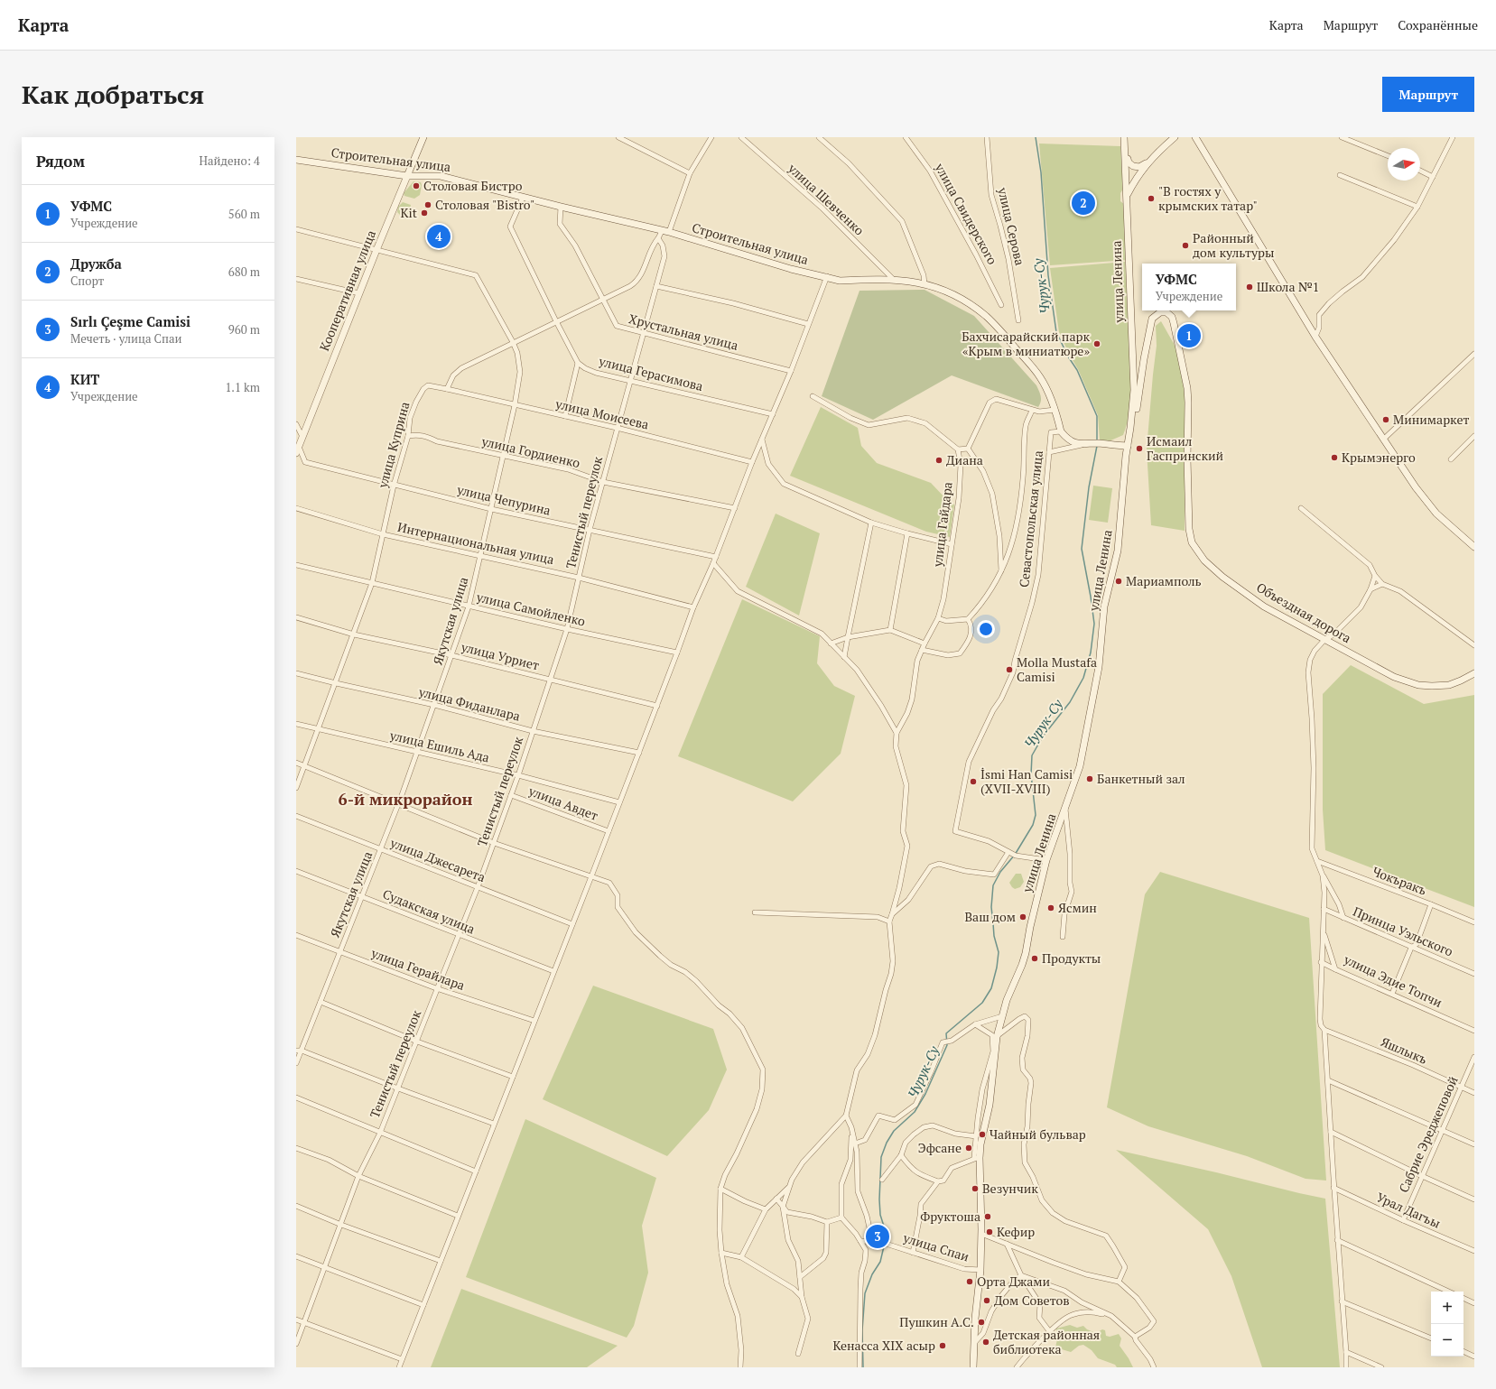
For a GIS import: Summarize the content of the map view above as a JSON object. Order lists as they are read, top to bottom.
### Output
{
  "streets": {
    "main road": [
      "Строительная улица",
      "улица Ленина",
      "Кооперативная улица",
      "Объездная дорога"
    ],
    "street": [
      "улица Шевченко",
      "улица Свидерского",
      "улица Серова",
      "Хрустальная улица",
      "улица Герасимова",
      "улица Моисеева",
      "улица Куприна",
      "улица Гордиенко",
      "улица Чепурина",
      "Тенистый переулок",
      "Севастопольская улица",
      "улица Гайдара",
      "Интернациональная улица",
      "улица Самойленко",
      "Якутская улица",
      "улица Урриет",
      "улица Фиданлара",
      "улица Ешиль Ада",
      "улица Авдет",
      "улица Джесарета",
      "Чокъракъ",
      "Судакская улица",
      "Принца Уэльского",
      "улица Герайлара",
      "улица Эдие Топчи",
      "Яшлыкъ",
      "Сабрие Эреджеповой",
      "Урал Дагъы",
      "улица Спаи"
    ]
  },
  "crossings": [
    ["Строительная улица", "улица Шевченко"],
    ["Строительная улица", "Кооперативная улица"],
    ["Строительная улица", "Хрустальная улица"],
    ["Строительная улица", "Севастопольская улица"],
    ["улица Ленина", "Севастопольская улица"],
    ["улица Ленина", "Объездная дорога"],
    ["улица Ленина", "улица Спаи"],
    ["Кооперативная улица", "улица Чепурина"],
    ["Кооперативная улица", "Якутская улица"],
    ["Хрустальная улица", "Тенистый переулок"],
    ["улица Герасимова", "Тенистый переулок"],
    ["улица Моисеева", "улица Куприна"],
    ["улица Моисеева", "Тенистый переулок"],
    ["улица Моисеева", "Якутская улица"],
    ["улица Куприна", "улица Гордиенко"],
    ["улица Куприна", "улица Чепурина"],
    ["улица Куприна", "Интернациональная улица"],
    ["улица Куприна", "улица Самойленко"],
    ["улица Куприна", "улица Урриет"],
    ["улица Куприна", "улица Фиданлара"],
    ["улица Куприна", "улица Ешиль Ада"],
    ["улица Гордиенко", "Тенистый переулок"],
    ["улица Гордиенко", "Якутская улица"],
    ["улица Чепурина", "Тенистый переулок"],
    ["улица Чепурина", "Якутская улица"],
    ["Тенистый переулок", "Интернациональная улица"],
    ["Тенистый переулок", "улица Самойленко"],
    ["Тенистый переулок", "улица Урриет"],
    ["Тенистый переулок", "улица Фиданлара"],
    ["Тенистый переулок", "улица Ешиль Ада"],
    ["Тенистый переулок", "улица Авдет"],
    ["Тенистый переулок", "улица Джесарета"],
    ["Тенистый переулок", "Судакская улица"],
    ["Тенистый переулок", "улица Герайлара"],
    ["Интернациональная улица", "Якутская улица"],
    ["улица Самойленко", "Якутская улица"],
    ["Якутская улица", "улица Урриет"],
    ["Якутская улица", "улица Фиданлара"],
    ["Якутская улица", "улица Ешиль Ада"],
    ["Якутская улица", "улица Джесарета"],
    ["Якутская улица", "Судакская улица"],
    ["Якутская улица", "улица Герайлара"],
    ["Яшлыкъ", "Сабрие Эреджеповой"],
    ["Сабрие Эреджеповой", "Урал Дагъы"]
  ],
  "districts": ["6-й микрорайон"],
  "water": ["Чурук-Су"],
  "places": [
    "Столовая Бистро",
    "\"В гостях у крымских татар\"",
    "Столовая \"Bistro\"",
    "Kit",
    "Районный дом культуры",
    "Школа №1",
    "Бахчисарайский парк «Крым в миниатюре»",
    "Минимаркет",
    "Исмаил Гаспринский",
    "Крымэнерго",
    "Диана",
    "Мариамполь",
    "Molla Mustafa Camisi",
    "Банкетный зал",
    "İsmi Han Camisi (XVII-XVIII)",
    "Ясмин",
    "Ваш дом",
    "Продукты",
    "Чайный бульвар",
    "Эфсане",
    "Везунчик",
    "Фруктоша",
    "Кефир",
    "Орта Джами",
    "Дом Советов",
    "Пушкин А.С.",
    "Детская районная библиотека",
    "Кенасса XIX асыр"
  ],
  "north": "right",
  "page": {
    "header": "Карта",
    "nav": ["Карта", "Маршрут", "Сохранённые"],
    "buttons": "Маршрут",
    "title": "Как добраться",
    "heading": ["Рядом", "Найдено: 4"],
    "list": [
      {
        "mark": "1",
        "name": "УФМС",
        "note": "Учреждение",
        "value": "560 m"
      },
      {
        "mark": "2",
        "name": "Дружба",
        "note": "Спорт",
        "value": "680 m"
      },
      {
        "mark": "3",
        "name": "Sırlı Çeşme Camisi",
        "note": "Мечеть · улица Спаи",
        "value": "960 m"
      },
      {
        "mark": "4",
        "name": "КИТ",
        "note": "Учреждение",
        "value": "1.1 km"
      }
    ],
    "pins": [
      "2",
      "4",
      "1",
      "3"
    ],
    "popup": ["УФМС", "Учреждение"],
    "map_buttons": ["+", "−"]
  }
}
